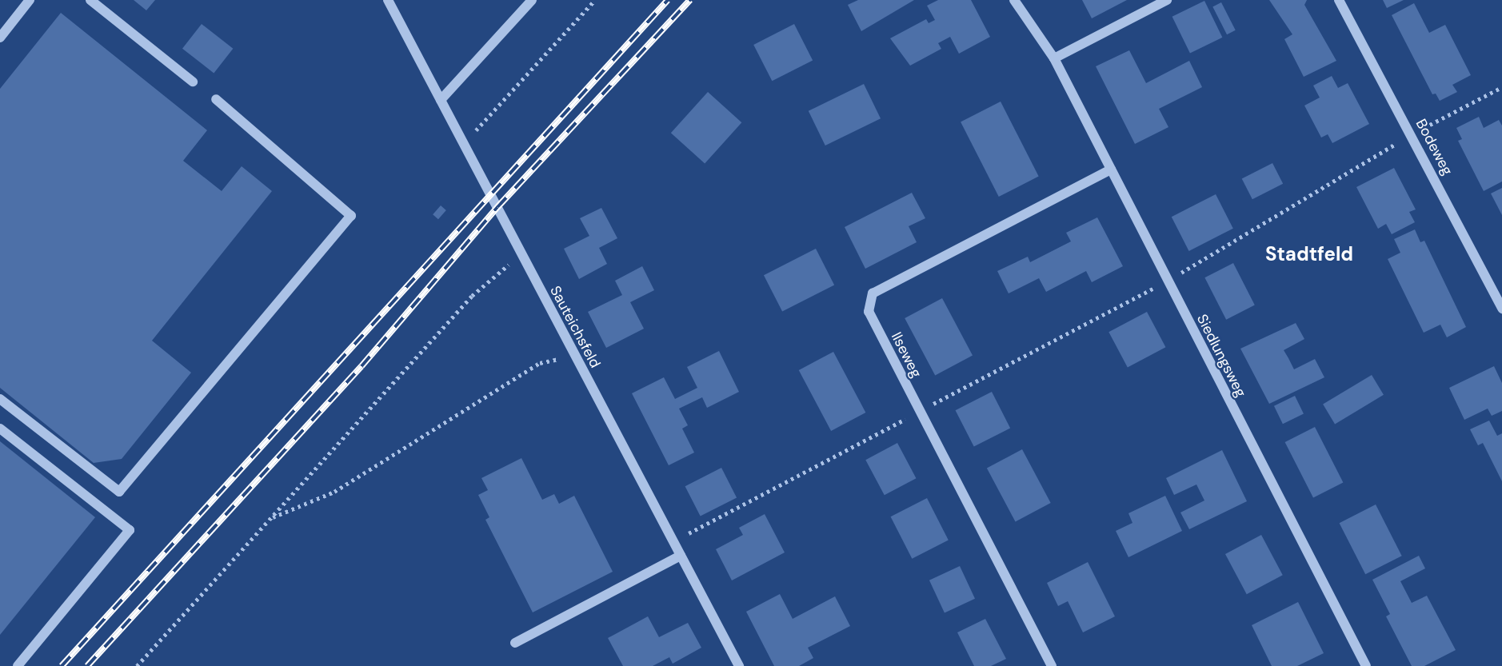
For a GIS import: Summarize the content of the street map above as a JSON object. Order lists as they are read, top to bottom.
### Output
{
  "streets": {
    "street": [
      "Bodeweg",
      "Sauteichsfeld",
      "Ilseweg",
      "Siedlungsweg"
    ]
  },
  "crossings": [
    ["Ilseweg", "Siedlungsweg"]
  ],
  "districts": ["Stadtfeld"]
}
